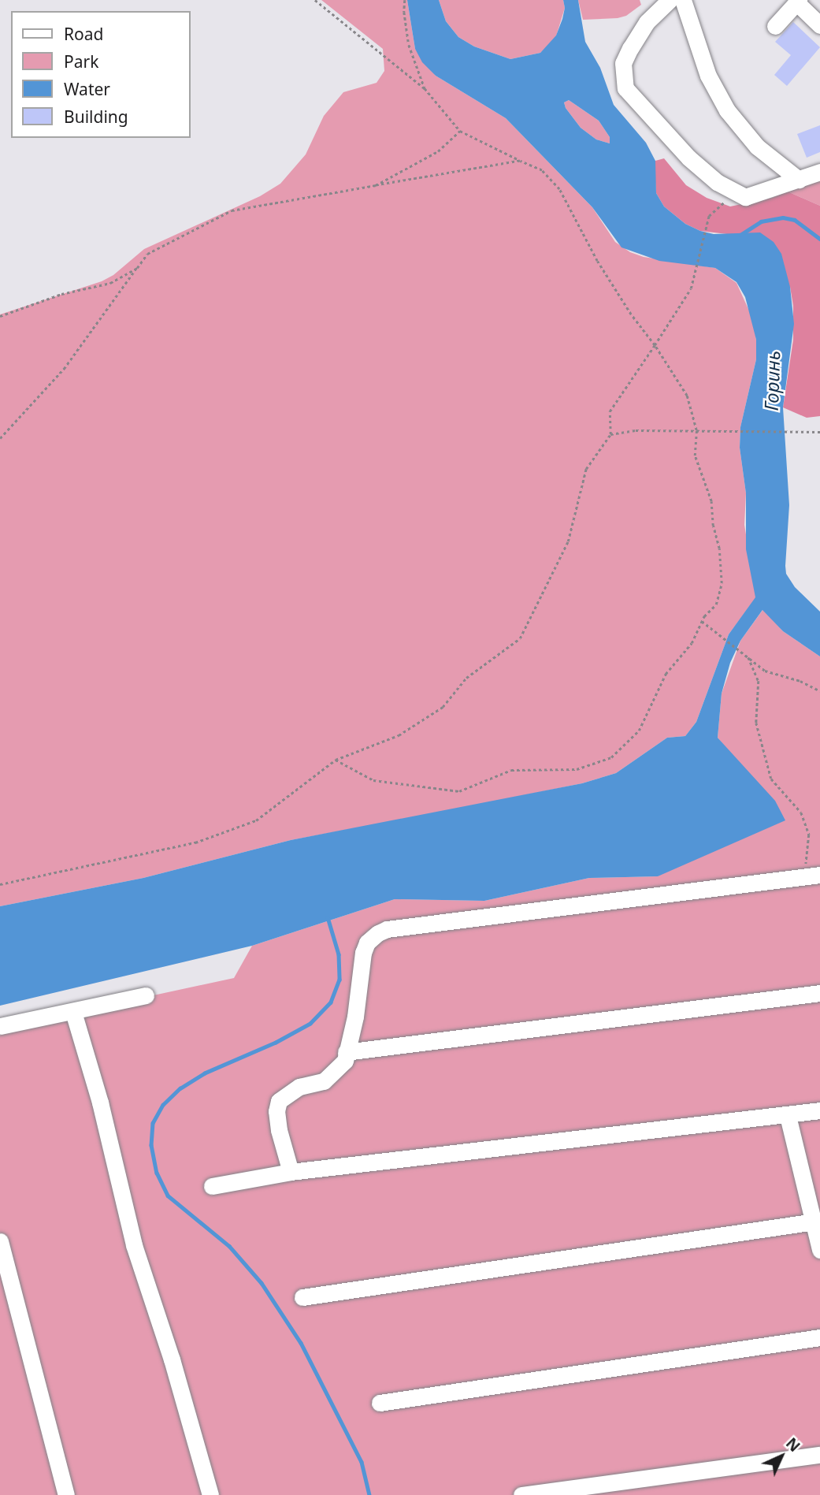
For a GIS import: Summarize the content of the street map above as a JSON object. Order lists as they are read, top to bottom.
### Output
{
  "water": ["Горинь"],
  "legend": [
    "Road",
    "Park",
    "Water",
    "Building"
  ],
  "north": "top right"
}
